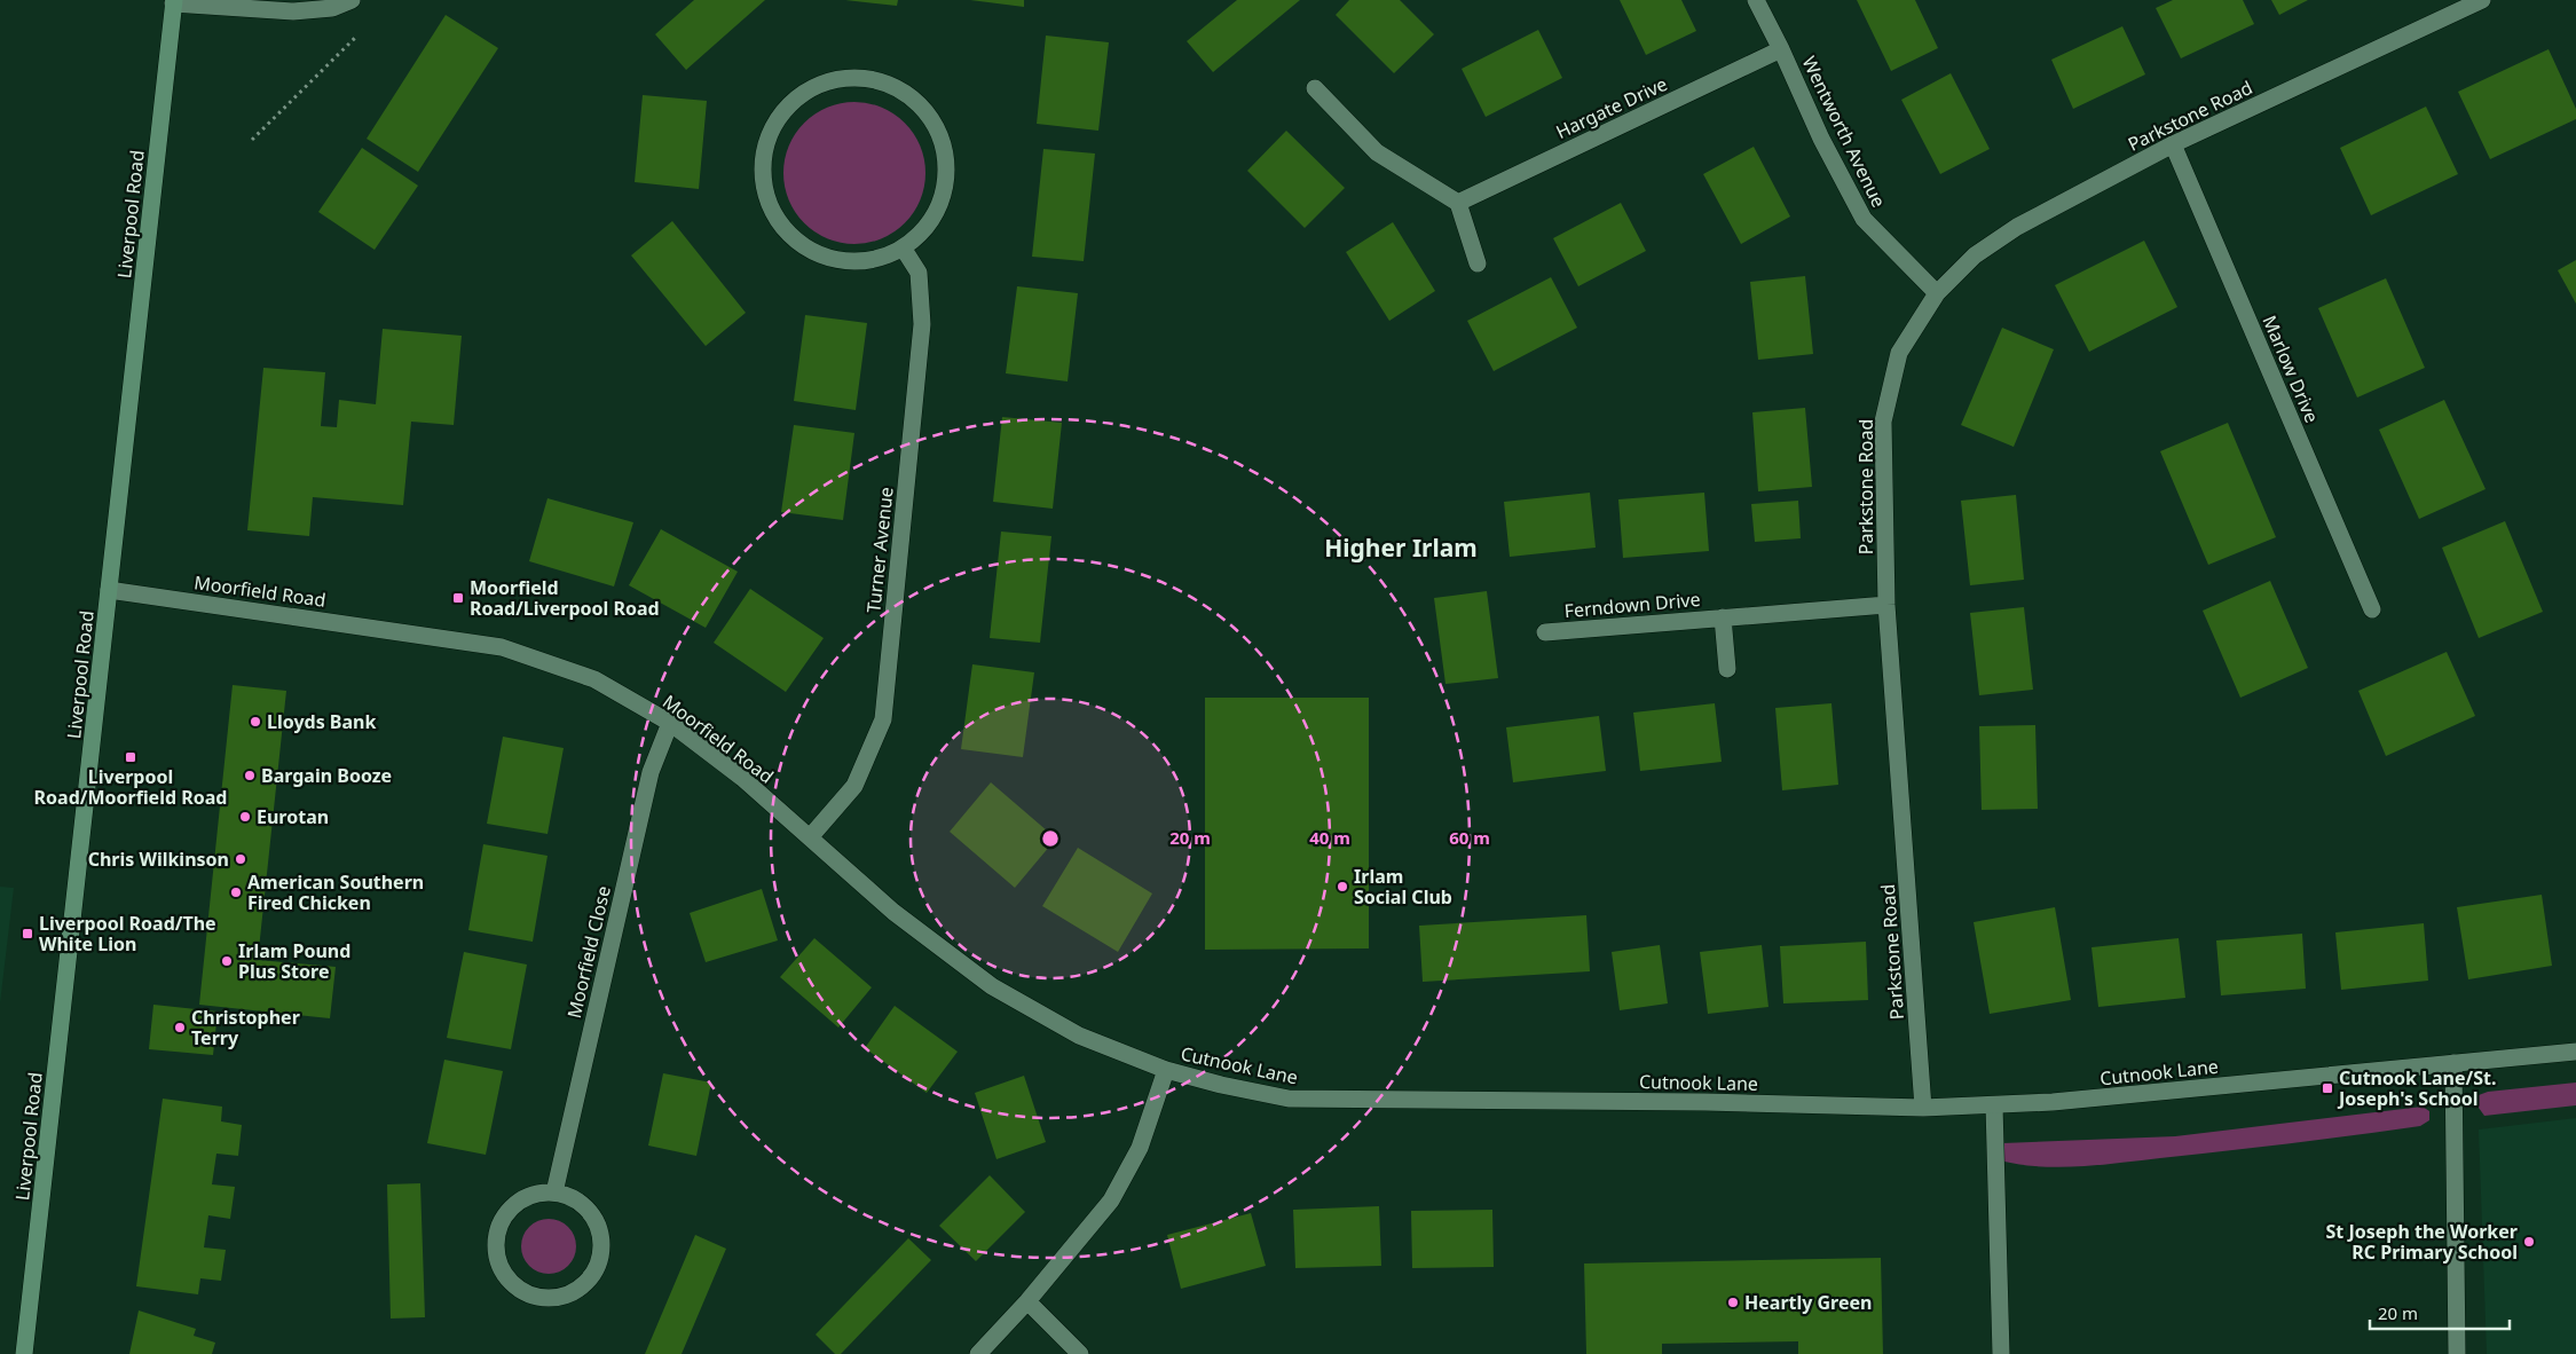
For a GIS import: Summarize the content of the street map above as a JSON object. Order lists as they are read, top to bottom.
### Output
{
  "streets": {
    "main road": ["Liverpool Road"],
    "street": [
      "Hargate Drive",
      "Parkstone Road",
      "Wentworth Avenue",
      "Marlow Drive",
      "Turner Avenue",
      "Moorfield Road",
      "Ferndown Drive",
      "Moorfield Close",
      "Cutnook Lane"
    ]
  },
  "crossings": [
    ["Hargate Drive", "Wentworth Avenue"],
    ["Parkstone Road", "Wentworth Avenue"],
    ["Parkstone Road", "Marlow Drive"],
    ["Parkstone Road", "Ferndown Drive"],
    ["Parkstone Road", "Cutnook Lane"],
    ["Liverpool Road", "Moorfield Road"],
    ["Turner Avenue", "Moorfield Road"],
    ["Moorfield Road", "Moorfield Close"],
    ["Moorfield Road", "Cutnook Lane"]
  ],
  "districts": ["Higher Irlam"],
  "places": {
    "transit": [
      "Moorfield Road/Liverpool Road",
      "Liverpool Road/Moorfield Road",
      "Liverpool Road/The White Lion",
      "Cutnook Lane/St. Joseph's School"
    ],
    "other": [
      "Lloyds Bank",
      "Bargain Booze",
      "Eurotan",
      "Chris Wilkinson",
      "Irlam Social Club",
      "American Southern Fired Chicken",
      "Irlam Pound Plus Store",
      "Christopher Terry",
      "St Joseph the Worker RC Primary School",
      "Heartly Green"
    ]
  },
  "scale_bar": "20 m",
  "rings": ["20 m", "40 m", "60 m"]
}
